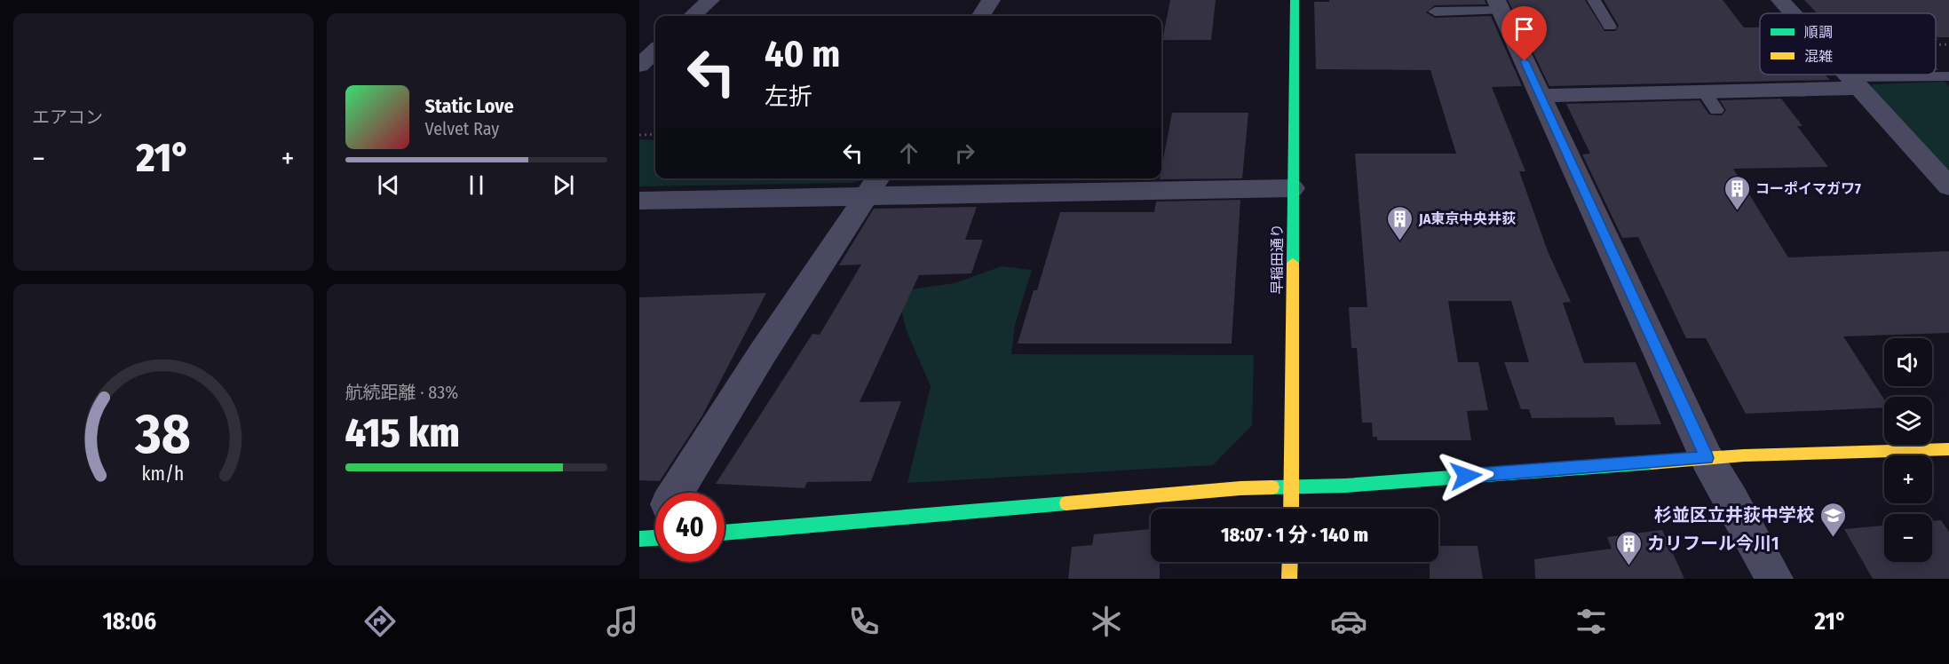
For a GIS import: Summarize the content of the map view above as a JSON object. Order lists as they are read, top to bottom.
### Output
{
  "streets": {
    "street": ["早稲田通り"]
  },
  "places": {
    "building": ["コーポイマガワ7", "JA東京中央井荻", "カリフール今川1"],
    "school or university": ["杉並区立井荻中学校"]
  },
  "legend": ["順調", "混雑"],
  "page": {
    "tile": [
      "エアコン",
      ["航続距離 · 83%", "415 km"]
    ],
    "turn": ["40 m", "左折"],
    "song": ["Static Love", "Velvet Ray"],
    "heat": ["−", "21°", "+"],
    "map_buttons": ["+", "−"],
    "limit": "40",
    "trip": "18:07 · 1 分 · 140 m",
    "tabs": ["18:06", "21°"],
    "gauge": ["38", "km/h"]
  }
}
